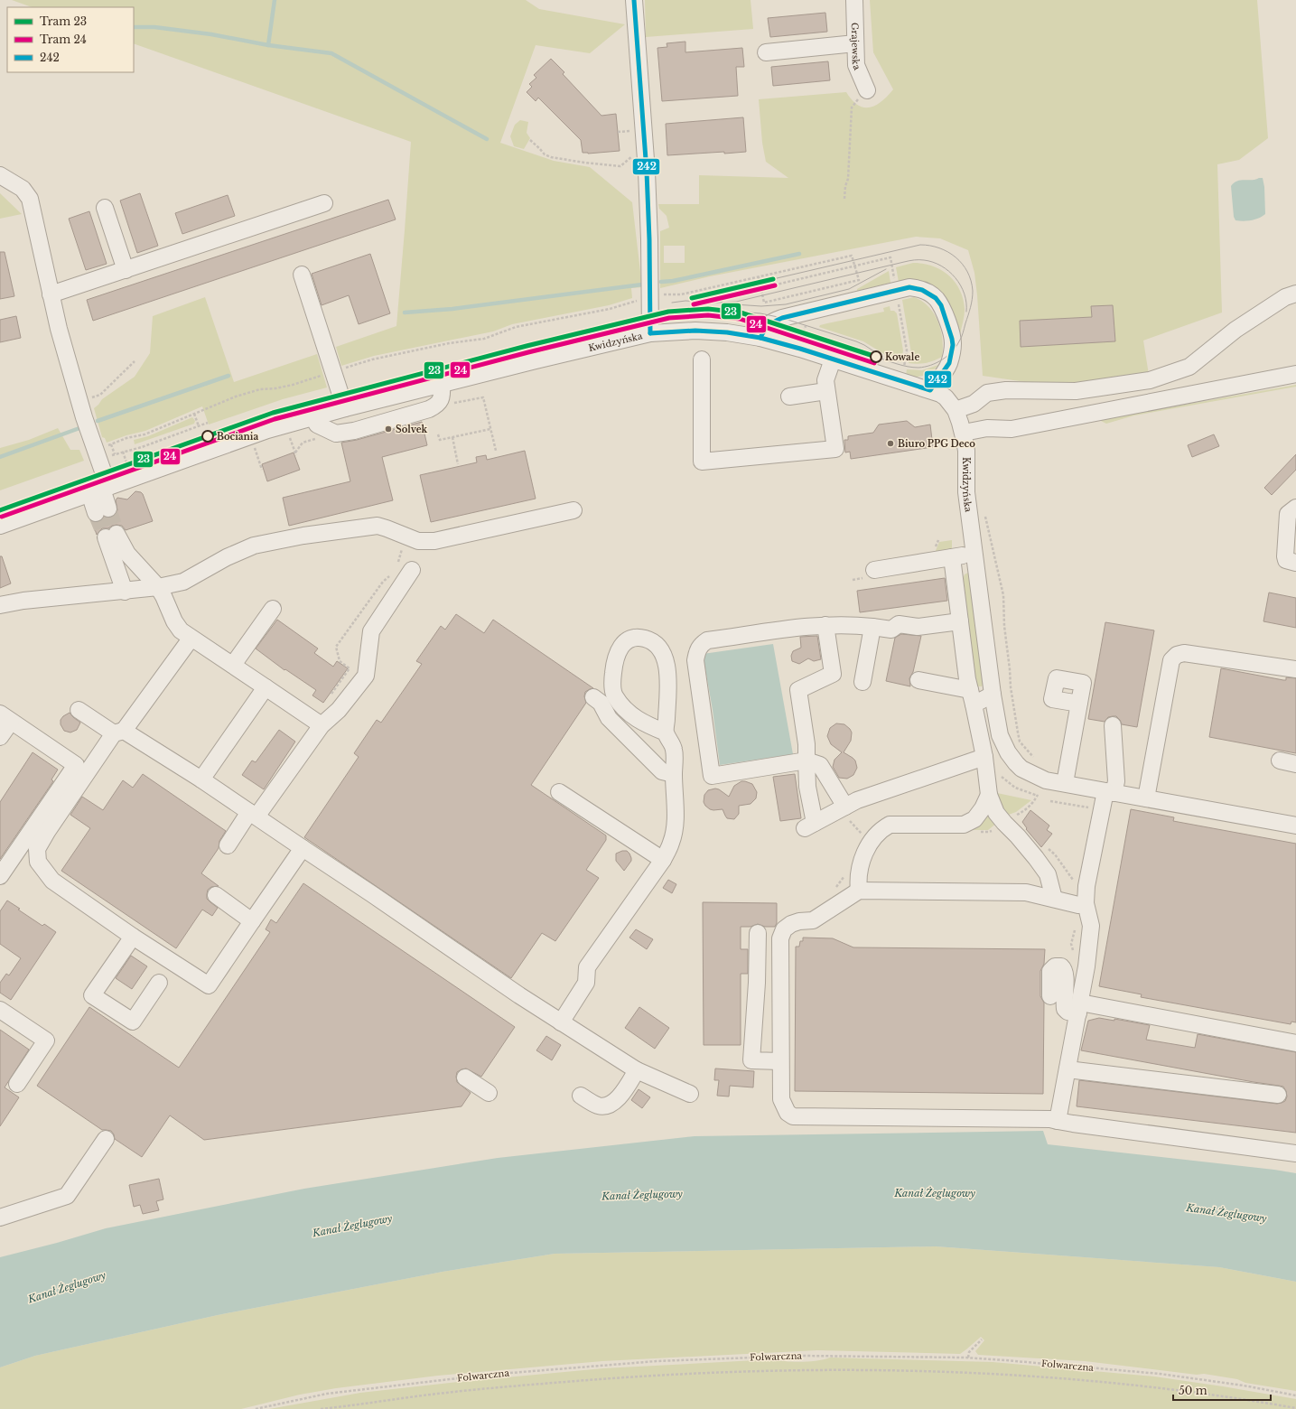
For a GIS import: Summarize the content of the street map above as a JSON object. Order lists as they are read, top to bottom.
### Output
{
  "streets": {
    "street": ["Grajewska", "Kwidzyńska"],
    "path": ["Folwarczna"]
  },
  "water": ["Kanał Żeglugowy"],
  "places": [
    "Kowale",
    "Solvek",
    "Bociania",
    "Biuro PPG Deco"
  ],
  "lines": ["transit line 242", "tram line 23", "tram line 24"],
  "legend": ["Tram 23", "Tram 24", "242"],
  "scale_bar": "50 m"
}
